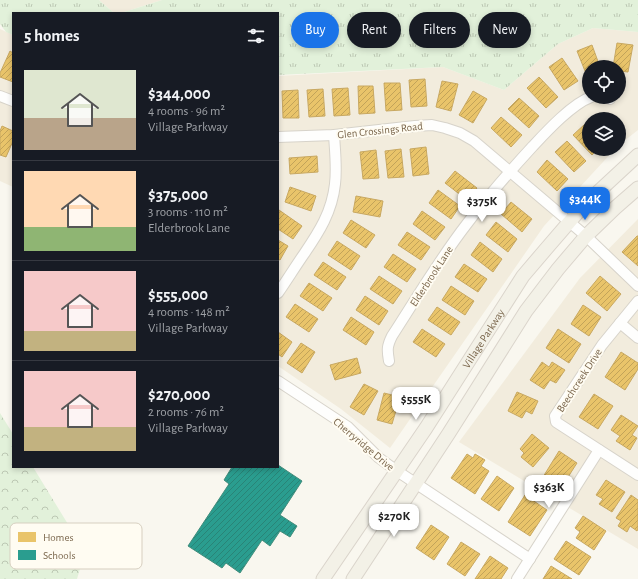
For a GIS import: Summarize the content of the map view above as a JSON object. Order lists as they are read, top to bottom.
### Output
{
  "streets": {
    "main road": ["Village Parkway"],
    "street": [
      "Glen Crossings Road",
      "Elderbrook Lane",
      "Beechcreek Drive",
      "Cherryridge Drive"
    ]
  },
  "crossings": [
    ["Glen Crossings Road", "Elderbrook Lane"],
    ["Glen Crossings Road", "Village Parkway"],
    ["Village Parkway", "Cherryridge Drive"]
  ],
  "legend": ["Homes", "Schools"],
  "page": {
    "chip": [
      "Buy",
      "Rent",
      "Filters",
      "New"
    ],
    "heading": "5 homes",
    "list": [
      {
        "name": "$344,000",
        "note": "4 rooms · 96 m² · Village Parkway"
      },
      {
        "name": "$375,000",
        "note": "3 rooms · 110 m² · Elderbrook Lane"
      },
      {
        "name": "$555,000",
        "note": "4 rooms · 148 m² · Village Parkway"
      },
      {
        "name": "$270,000",
        "note": "2 rooms · 76 m² · Village Parkway"
      }
    ],
    "price": [
      "$344K",
      "$375K",
      "$555K",
      "$363K",
      "$270K"
    ]
  }
}
